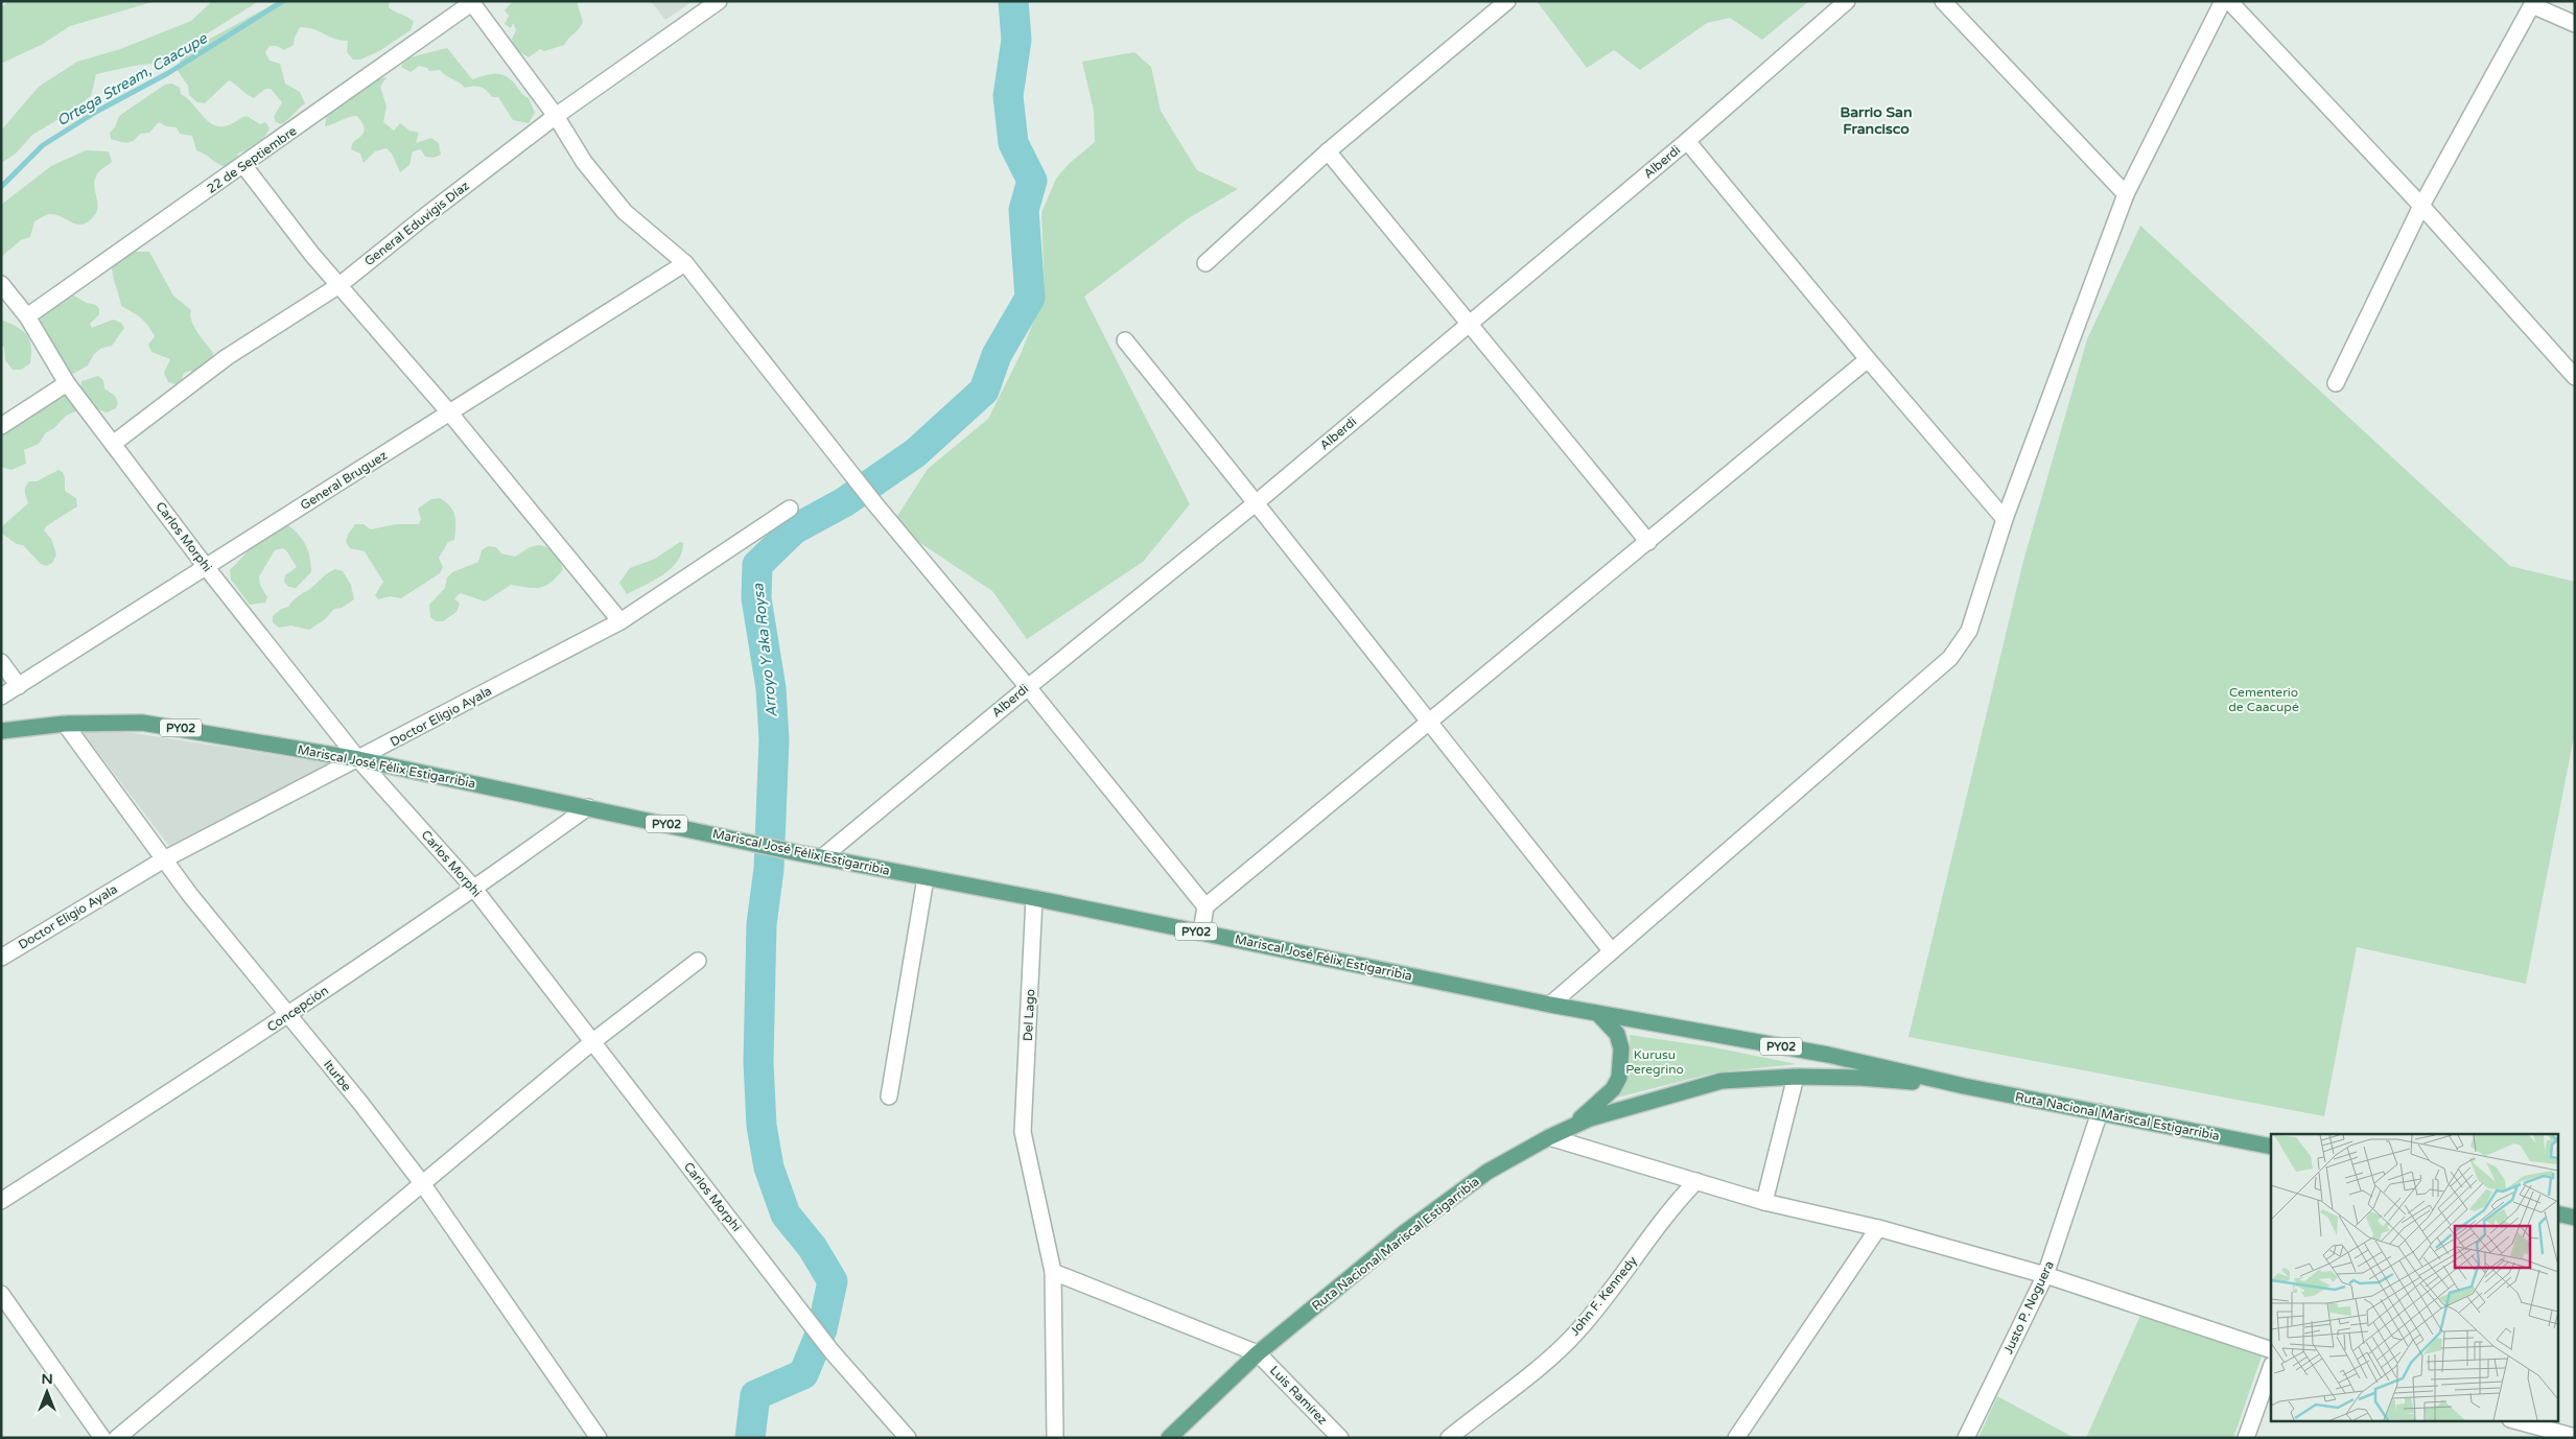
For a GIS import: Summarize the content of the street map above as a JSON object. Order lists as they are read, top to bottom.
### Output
{
  "streets": {
    "main road": ["PY02", "Mariscal José Félix Estigarribia", "Ruta Nacional Mariscal Estigarribia"],
    "street": [
      "22 de Septiembre",
      "Alberdi",
      "General Eduvigis Díaz",
      "General Bruguez",
      "Carlos Morphi",
      "Doctor Eligio Ayala",
      "Concepción",
      "Del Lago",
      "Iturbe",
      "John F. Kennedy",
      "Justo P. Noguera",
      "Luis Ramírez"
    ]
  },
  "crossings": [
    ["22 de Septiembre", "Carlos Morphi"],
    ["Alberdi", "Mariscal José Félix Estigarribia"],
    ["General Eduvigis Díaz", "Carlos Morphi"],
    ["General Bruguez", "Carlos Morphi"],
    ["Carlos Morphi", "Doctor Eligio Ayala"],
    ["Carlos Morphi", "Mariscal José Félix Estigarribia"],
    ["Carlos Morphi", "Concepción"],
    ["Doctor Eligio Ayala", "Mariscal José Félix Estigarribia"],
    ["Doctor Eligio Ayala", "Iturbe"],
    ["Mariscal José Félix Estigarribia", "Concepción"],
    ["Mariscal José Félix Estigarribia", "Del Lago"],
    ["Mariscal José Félix Estigarribia", "Iturbe"],
    ["Mariscal José Félix Estigarribia", "Ruta Nacional Mariscal Estigarribia"],
    ["Concepción", "Iturbe"],
    ["Ruta Nacional Mariscal Estigarribia", "Justo P. Noguera"],
    ["Ruta Nacional Mariscal Estigarribia", "Luis Ramírez"]
  ],
  "districts": ["Barrio San Francisco"],
  "water": ["Ortega Stream, Caacupe", "Arroyo Y aka Roysa"],
  "parks": ["Cementerio de Caacupé", "Kurusu Peregrino"],
  "north": "top"
}
